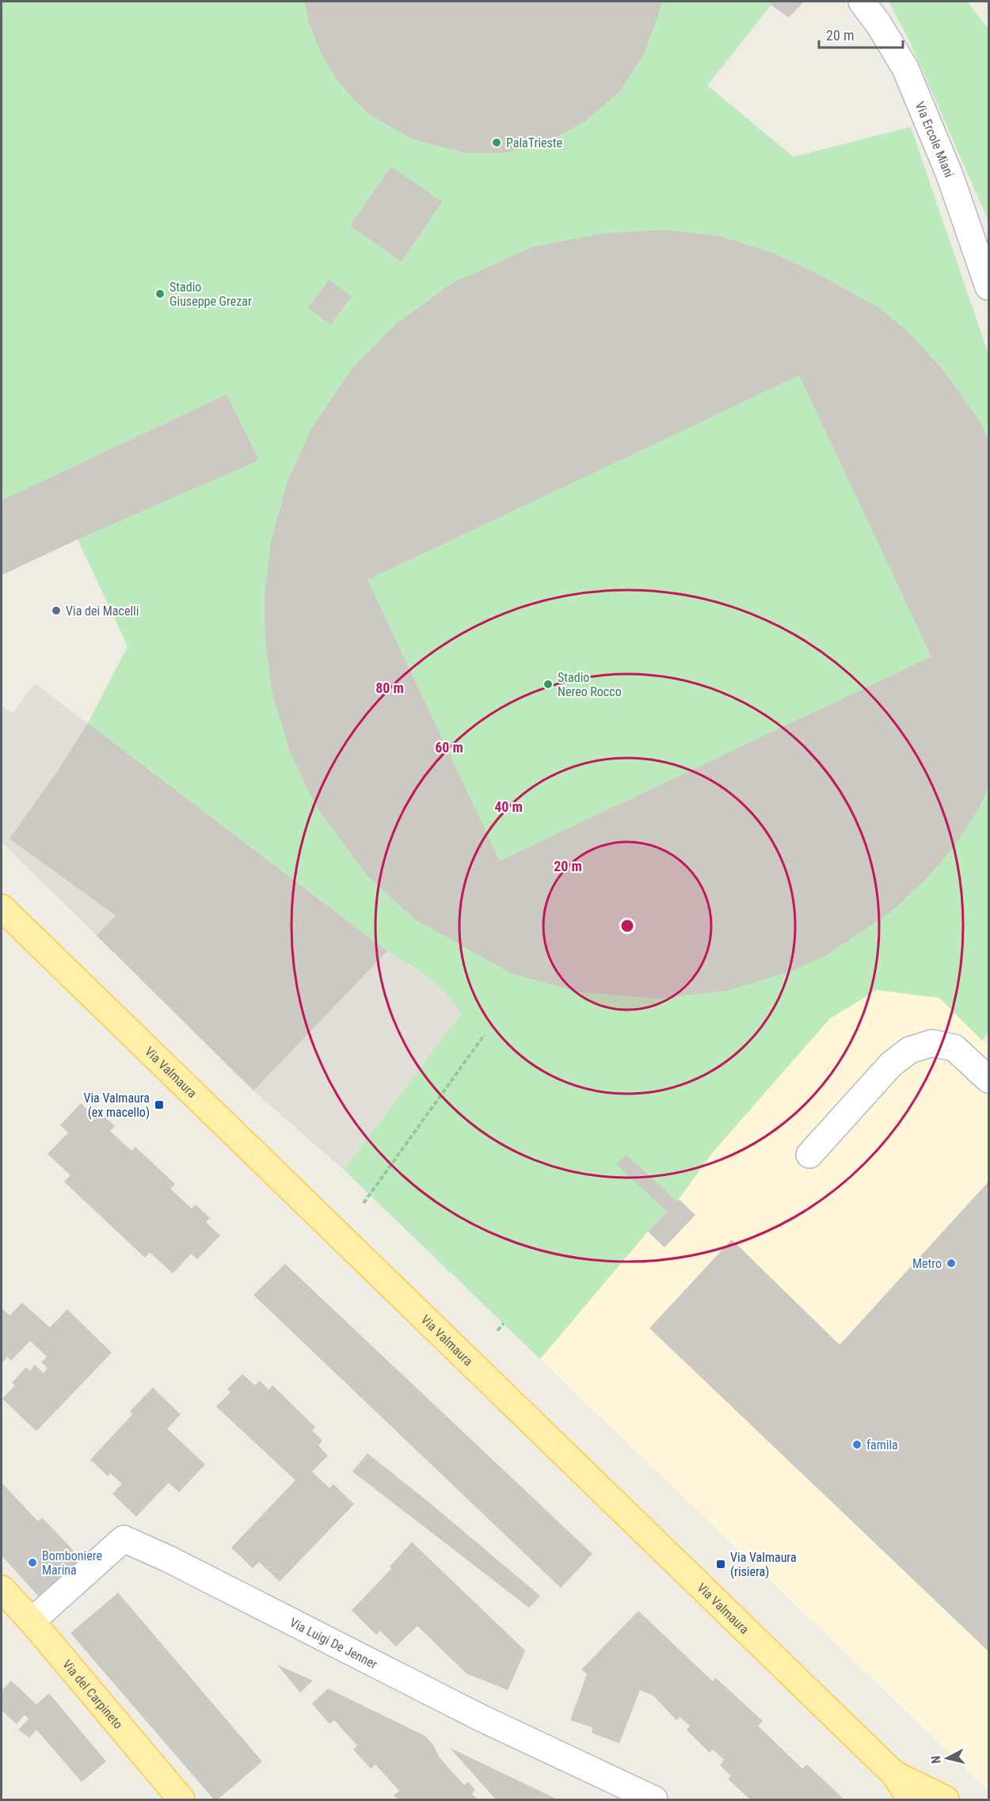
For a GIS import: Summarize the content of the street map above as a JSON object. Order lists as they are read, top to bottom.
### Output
{
  "streets": {
    "main road": ["Via Valmaura", "Via del Carpineto"],
    "street": ["Via Ercole Miani", "Via Luigi De Jenner"]
  },
  "crossings": [
    ["Via Luigi De Jenner", "Via del Carpineto"]
  ],
  "places": {
    "other": [
      "PalaTrieste",
      "Stadio Giuseppe Grezar",
      "Via dei Macelli",
      "Stadio Nereo Rocco",
      "Metro",
      "famila",
      "Bomboniere Marina"
    ],
    "transit": ["Via Valmaura (ex macello)", "Via Valmaura (risiera)"]
  },
  "scale_bar": "20 m",
  "north": "left",
  "rings": [
    "80 m",
    "60 m",
    "40 m",
    "20 m"
  ]
}
